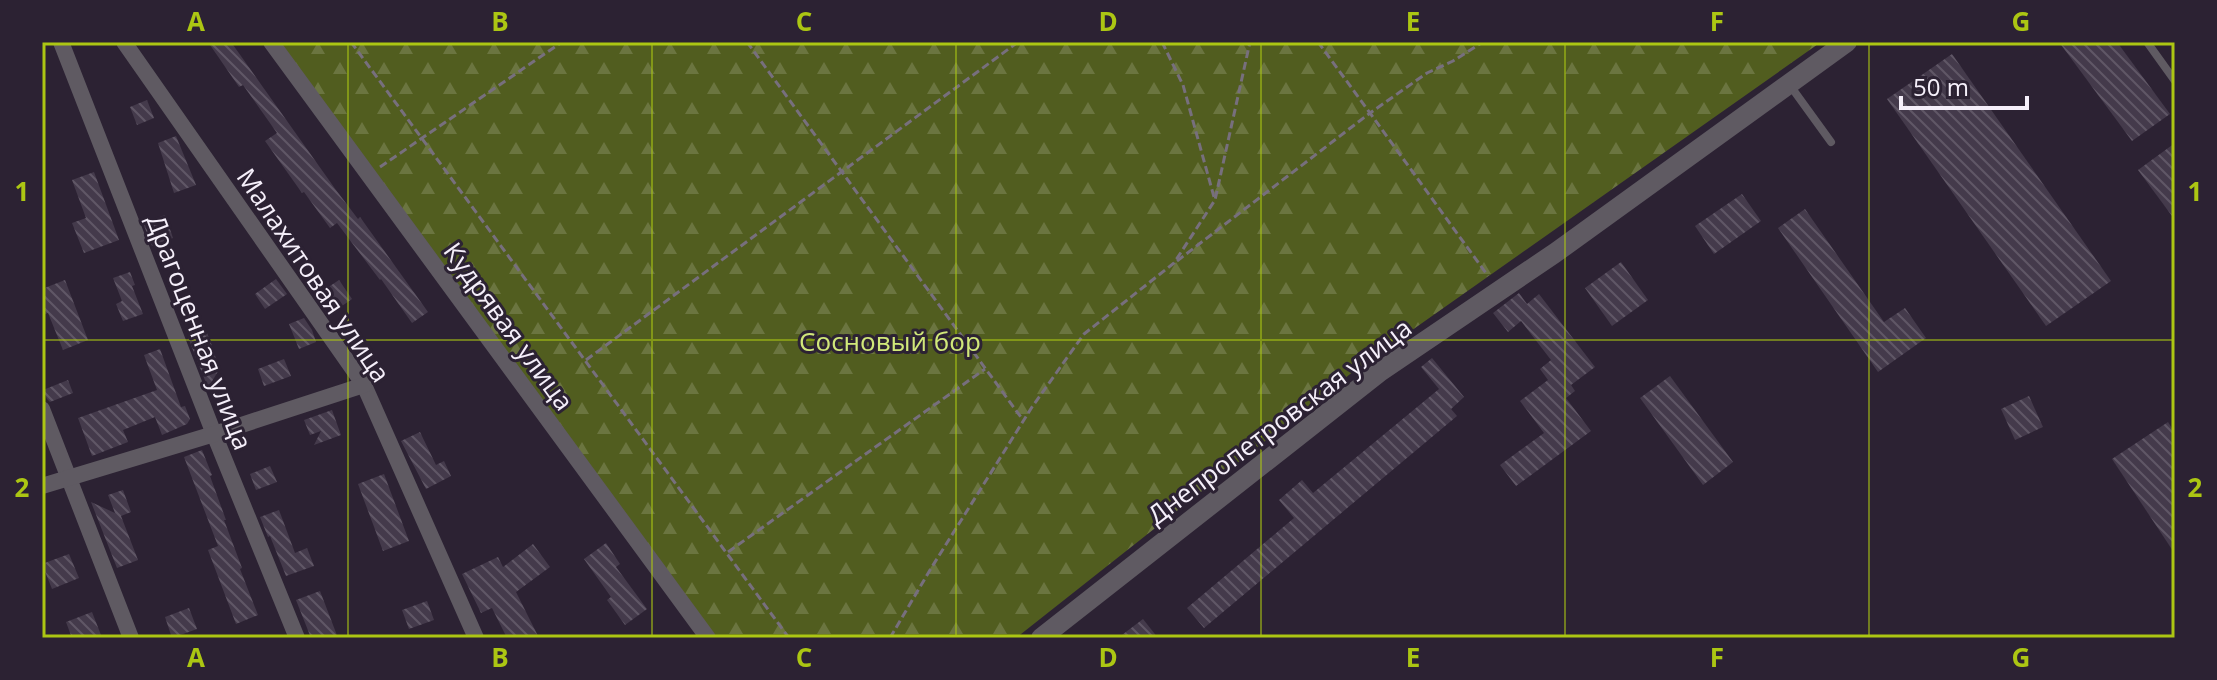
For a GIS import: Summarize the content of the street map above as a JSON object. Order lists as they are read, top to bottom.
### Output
{
  "streets": {
    "street": [
      "Малахитовая улица",
      "Кудрявая улица",
      "Драгоценная улица",
      "Днепропетровская улица"
    ]
  },
  "parks": ["Сосновый бор"],
  "scale_bar": "50 m",
  "grid": {
    "columns": [
      "A",
      "B",
      "C",
      "D",
      "E",
      "F",
      "G"
    ],
    "rows": ["1", "2"]
  }
}
